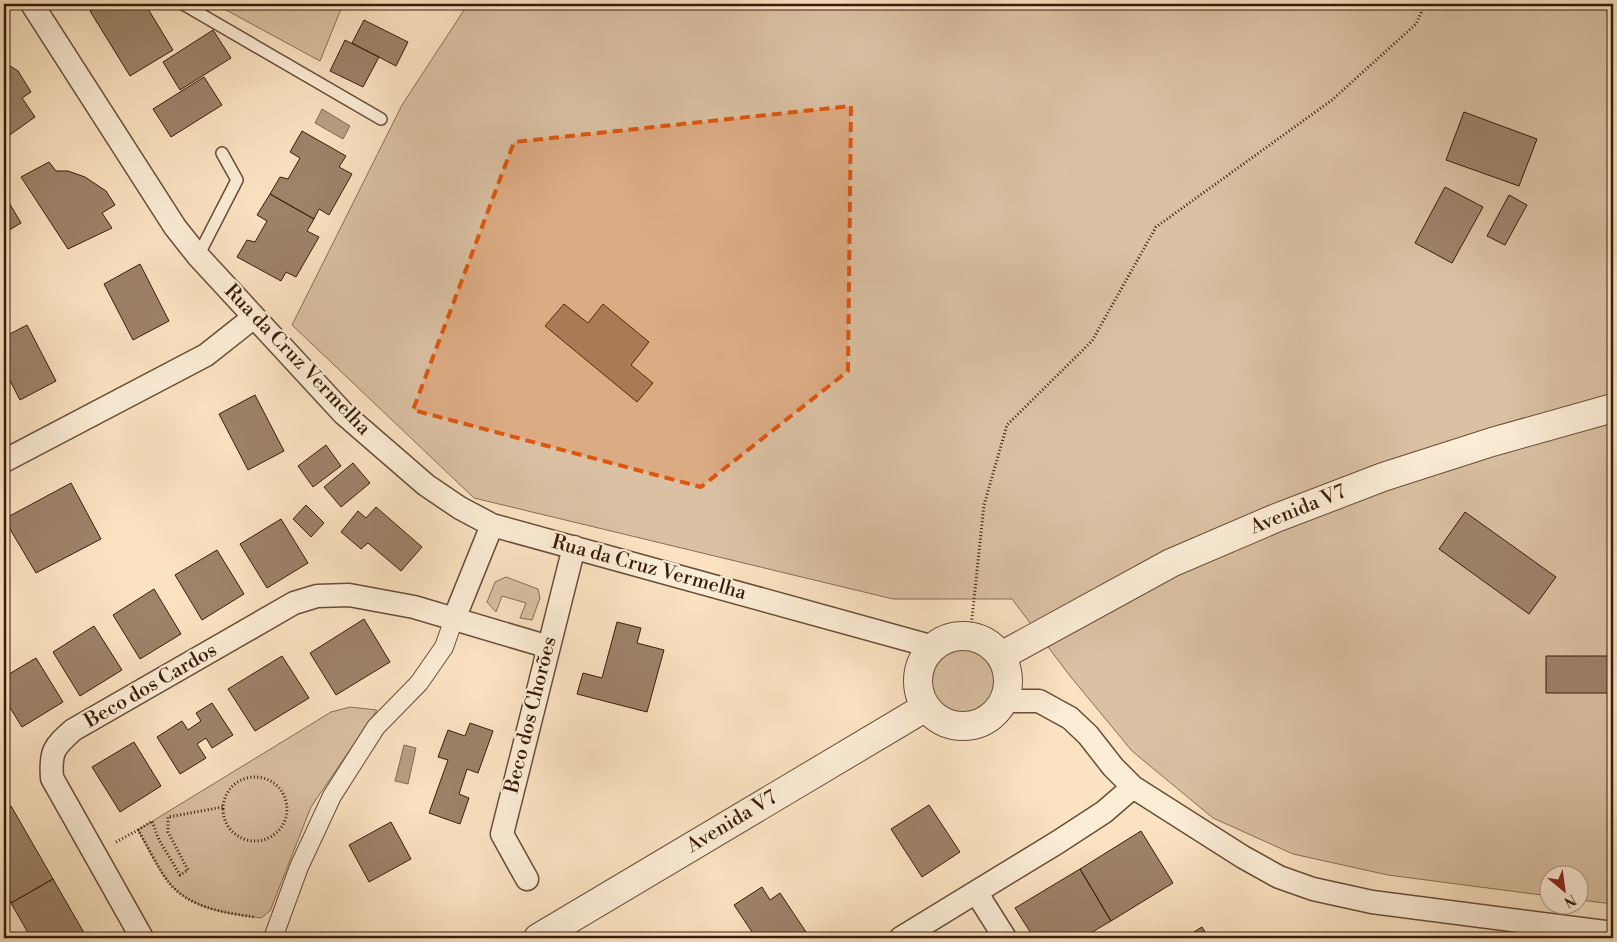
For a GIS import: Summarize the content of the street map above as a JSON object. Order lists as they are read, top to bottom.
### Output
{
  "streets": {
    "street": [
      "Rua da Cruz Vermelha",
      "Avenida V7",
      "Beco dos Cardos",
      "Beco dos Chorões"
    ]
  },
  "crossings": [
    ["Rua da Cruz Vermelha", "Avenida V7"],
    ["Rua da Cruz Vermelha", "Beco dos Chorões"],
    ["Beco dos Cardos", "Beco dos Chorões"]
  ],
  "north": "bottom right"
}
